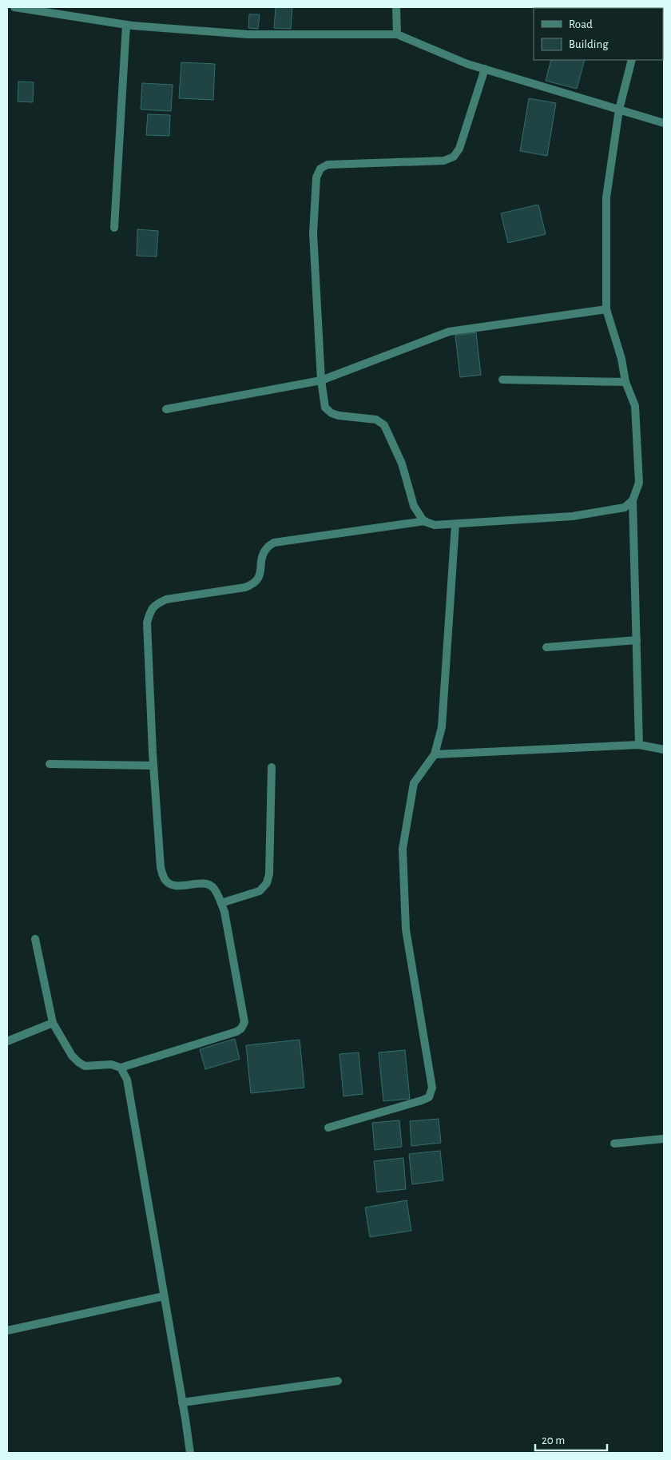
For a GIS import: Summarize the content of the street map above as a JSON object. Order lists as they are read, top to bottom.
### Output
{
  "legend": ["Road", "Building"],
  "scale_bar": "20 m"
}
